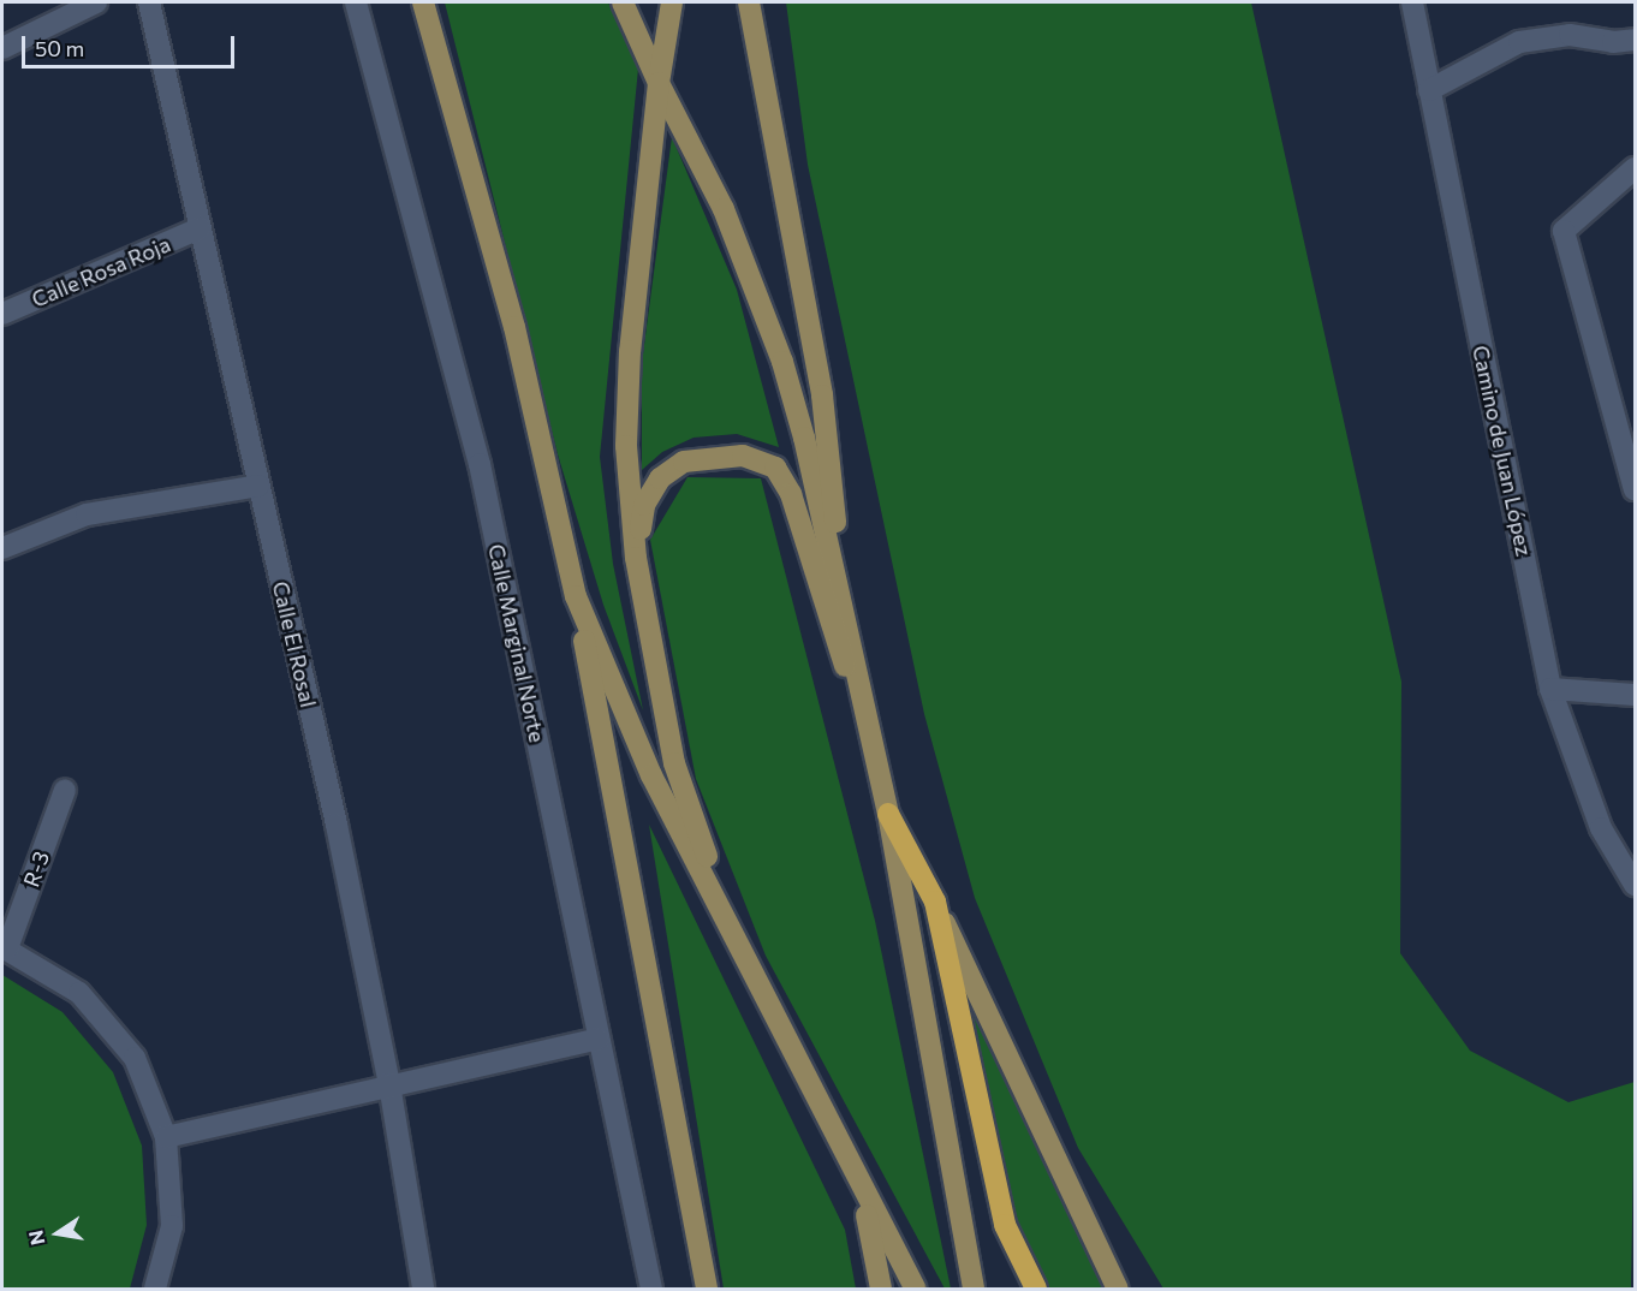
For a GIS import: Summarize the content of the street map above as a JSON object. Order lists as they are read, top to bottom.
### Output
{
  "streets": {
    "street": [
      "Calle Rosa Roja",
      "Camino de Juan López",
      "Calle Marginal Norte",
      "Calle El Rosal",
      "R-3"
    ]
  },
  "crossings": [
    ["Calle Rosa Roja", "Calle El Rosal"]
  ],
  "scale_bar": "50 m",
  "north": "left"
}
